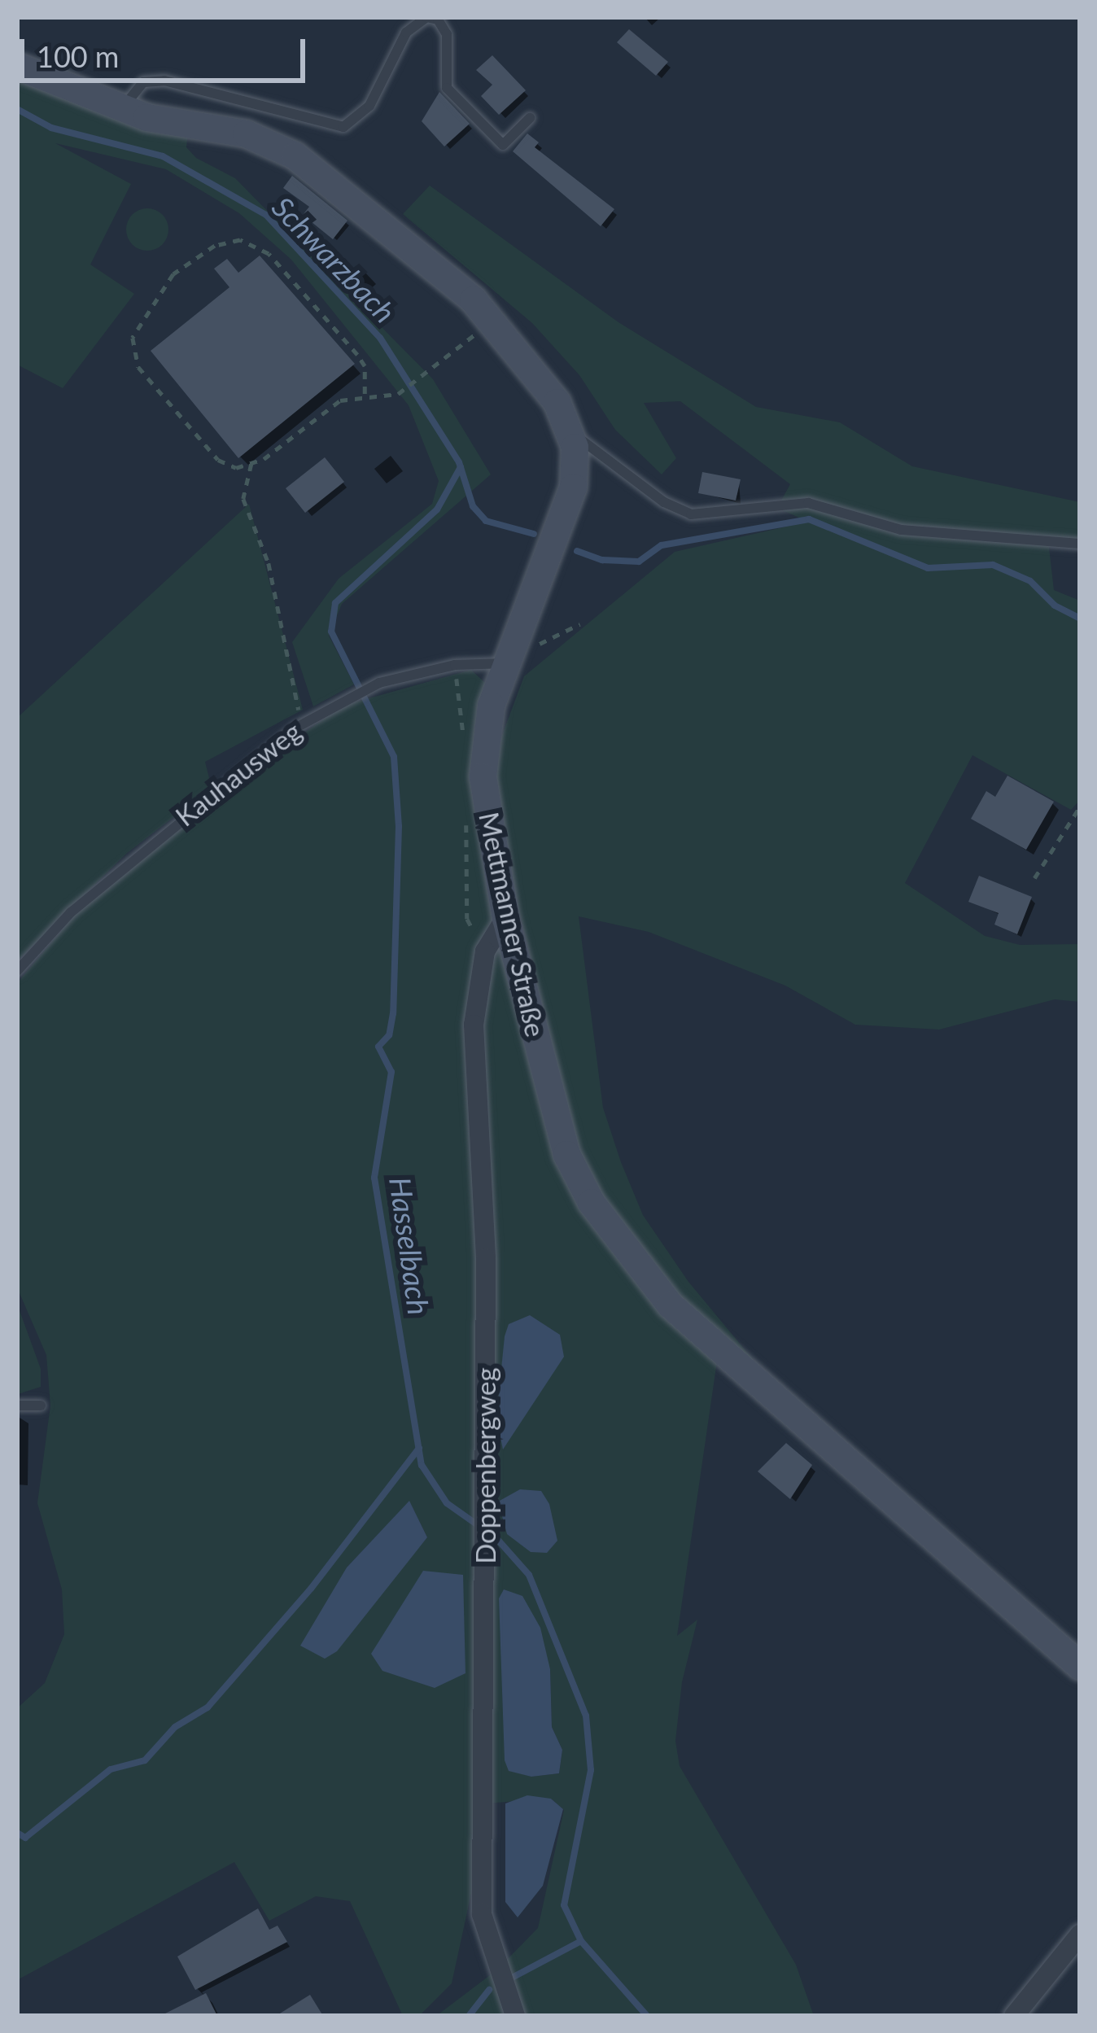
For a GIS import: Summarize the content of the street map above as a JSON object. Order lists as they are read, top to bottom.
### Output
{
  "streets": {
    "main road": ["Mettmanner Straße"],
    "street": ["Doppenbergweg"],
    "lane": ["Kauhausweg"]
  },
  "crossings": [
    ["Kauhausweg", "Mettmanner Straße"],
    ["Mettmanner Straße", "Doppenbergweg"]
  ],
  "water": ["Schwarzbach", "Hasselbach"],
  "scale_bar": "100 m"
}
